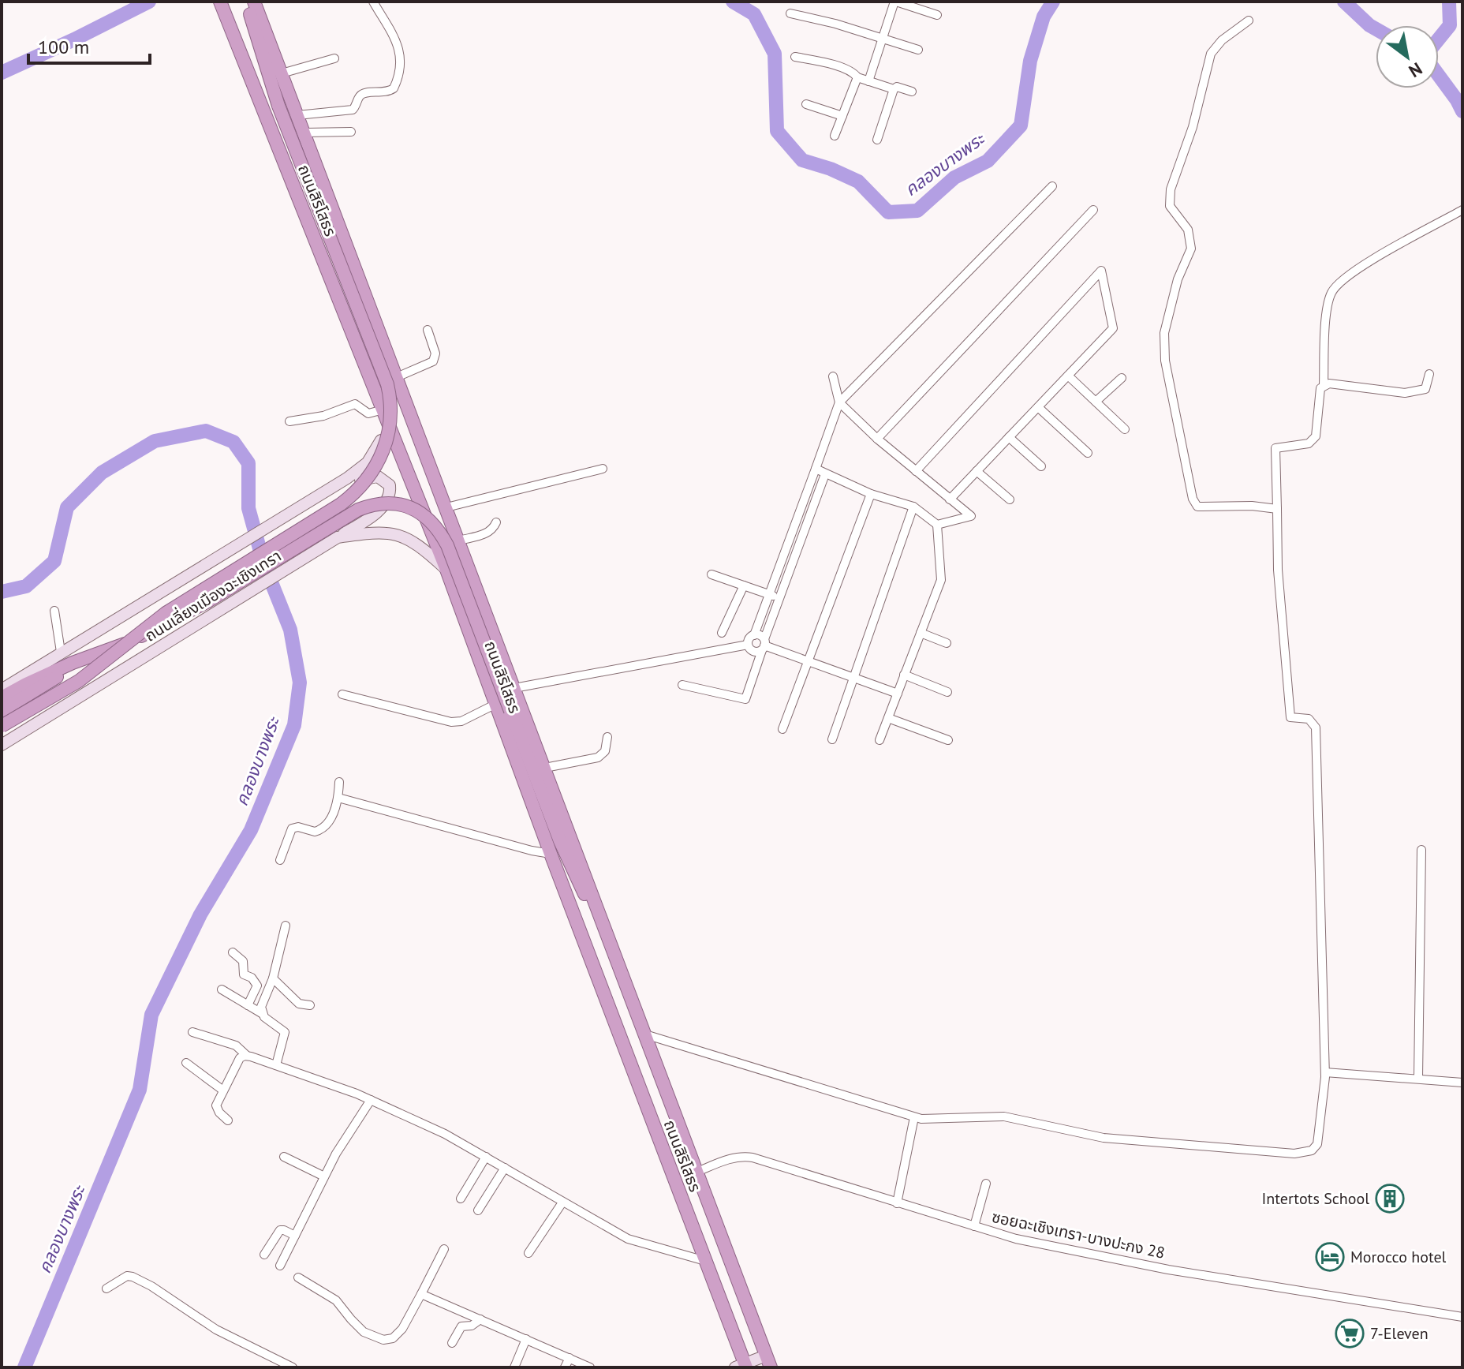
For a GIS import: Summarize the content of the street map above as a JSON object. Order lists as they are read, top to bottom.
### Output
{
  "streets": {
    "highway": ["ถนนสิริโสธร"],
    "main road": ["ถนนเลี่ยงเมืองฉะเชิงเทรา"],
    "street": ["ซอยฉะเชิงเทรา-บางปะกง 28"]
  },
  "crossings": [
    ["ถนนสิริโสธร", "ถนนเลี่ยงเมืองฉะเชิงเทรา"],
    ["ถนนสิริโสธร", "ซอยฉะเชิงเทรา-บางปะกง 28"]
  ],
  "water": ["คลองบางพระ"],
  "places": {
    "building": ["Intertots School"],
    "hotel": ["Morocco hotel"],
    "supermarket": ["7-Eleven"]
  },
  "scale_bar": "100 m",
  "north": "bottom right"
}
